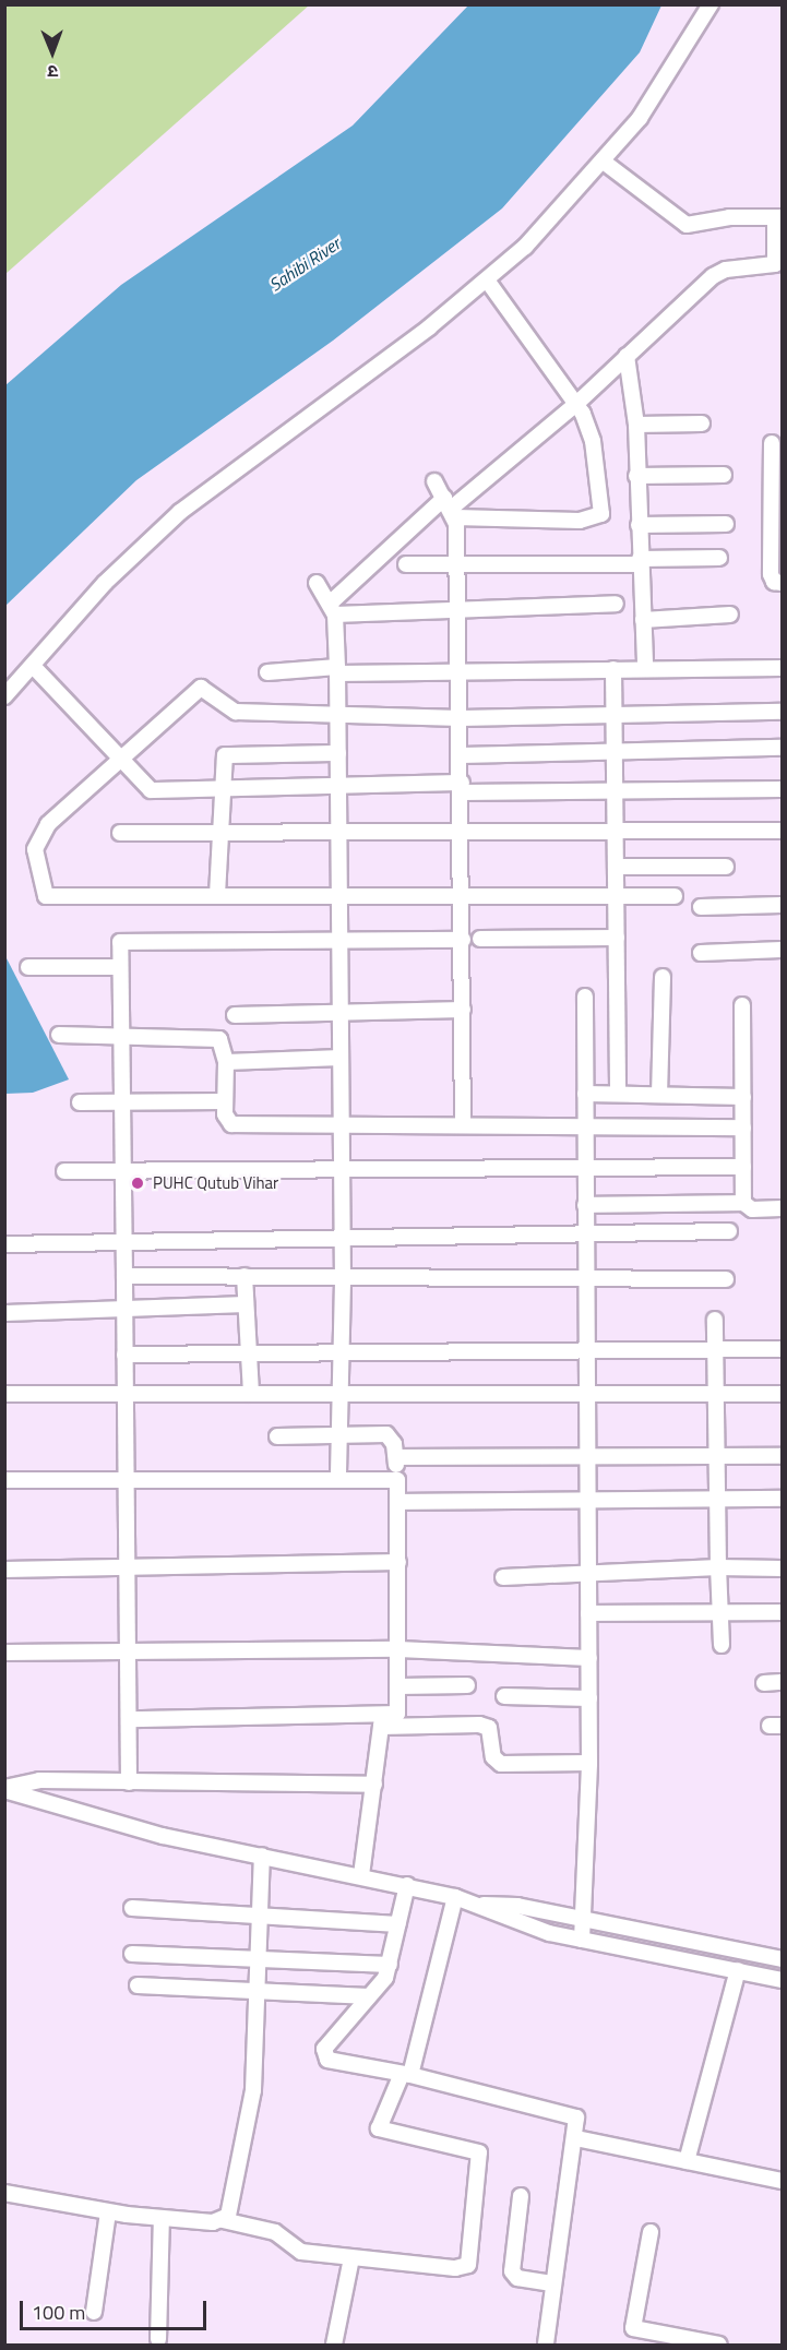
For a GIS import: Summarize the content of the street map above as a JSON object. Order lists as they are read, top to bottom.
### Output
{
  "water": ["Sahibi River"],
  "places": ["PUHC Qutub Vihar"],
  "scale_bar": "100 m",
  "north": "bottom"
}
